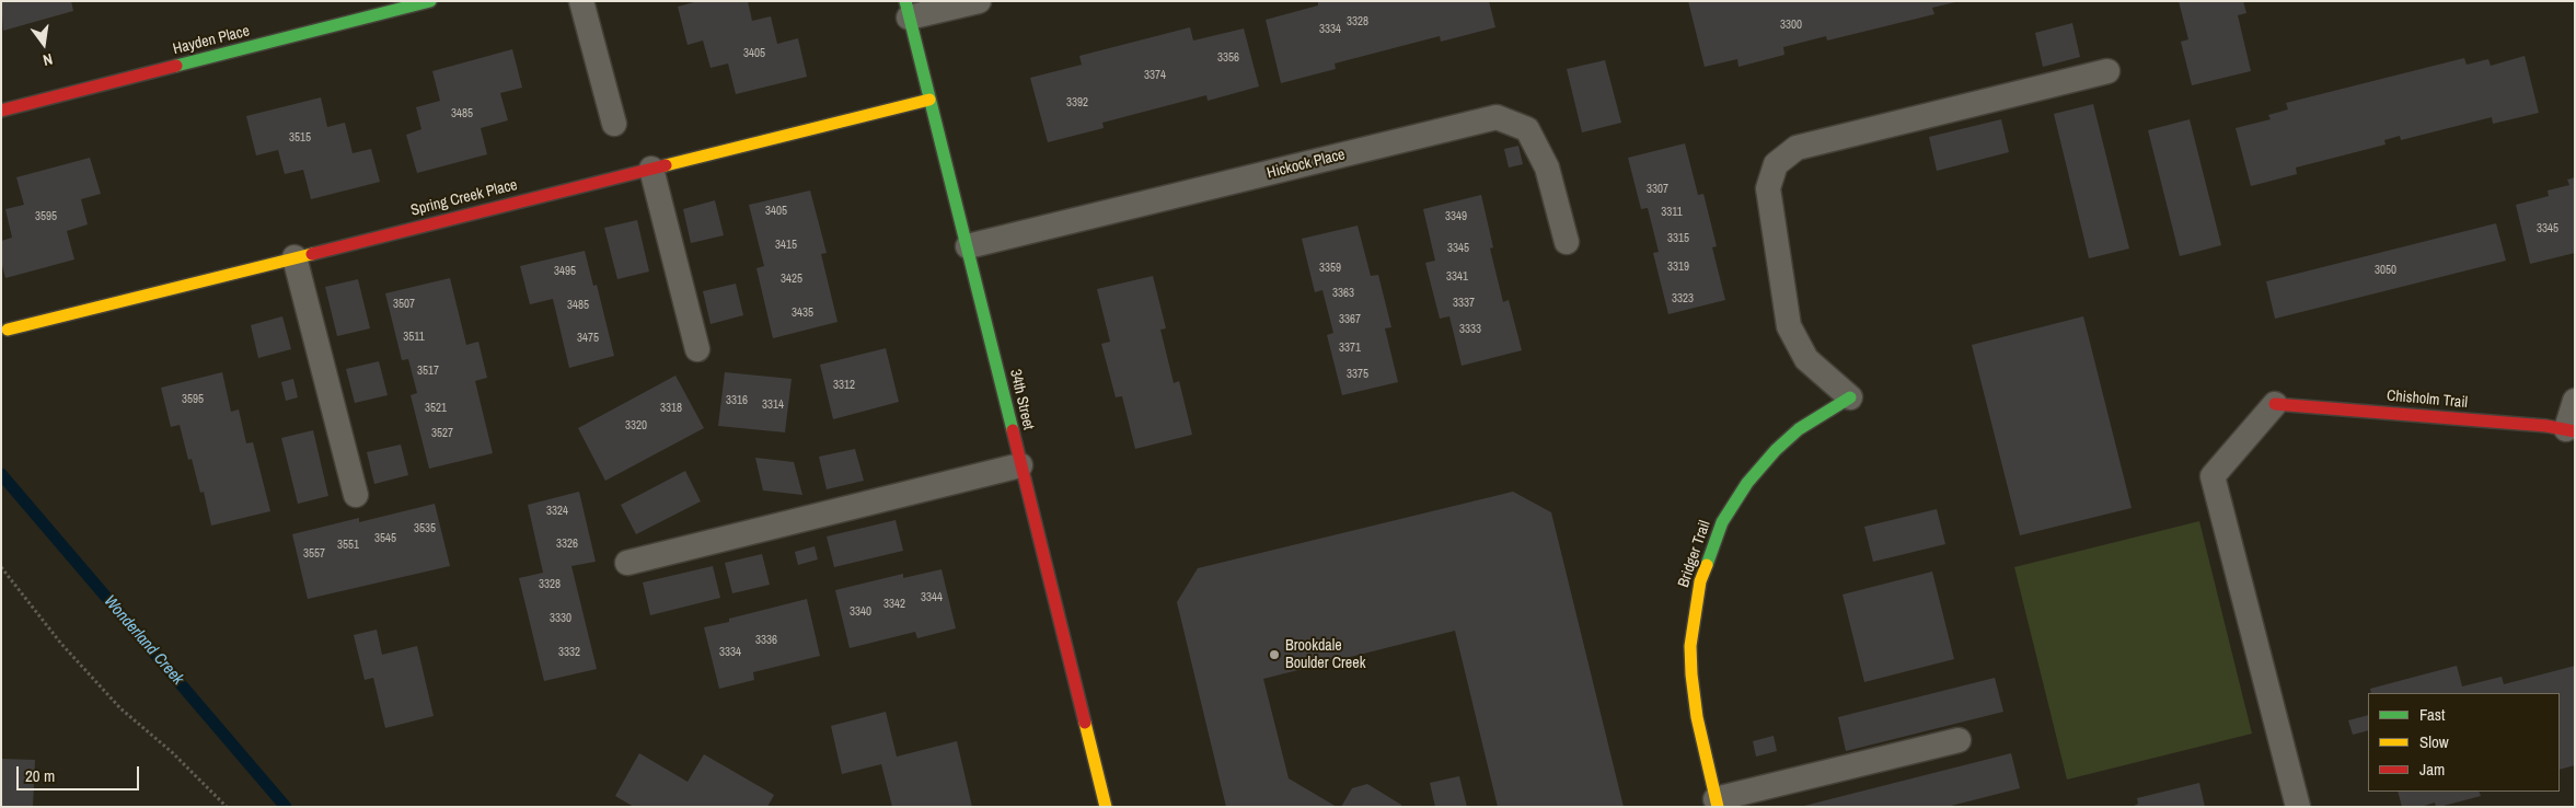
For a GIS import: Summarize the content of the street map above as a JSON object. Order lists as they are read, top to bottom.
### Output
{
  "streets": {
    "street": [
      "Hayden Place",
      "Spring Creek Place",
      "34th Street",
      "Chisholm Trail",
      "Bridger Trail"
    ],
    "lane": ["Hickock Place"]
  },
  "crossings": [
    ["Hickock Place", "34th Street"],
    ["Spring Creek Place", "34th Street"]
  ],
  "water": ["Wonderland Creek"],
  "places": ["Brookdale Boulder Creek"],
  "house_numbers": [
    "3328",
    "3300",
    "3334",
    "3405",
    "3356",
    "3374",
    "3392",
    "3485",
    "3515",
    "3307",
    "3405",
    "3311",
    "3595",
    "3349",
    "3345",
    "3315",
    "3415",
    "3345",
    "3319",
    "3359",
    "3050",
    "3495",
    "3341",
    "3425",
    "3363",
    "3323",
    "3337",
    "3507",
    "3485",
    "3435",
    "3367",
    "3333",
    "3511",
    "3475",
    "3371",
    "3517",
    "3375",
    "3312",
    "3595",
    "3316",
    "3314",
    "3521",
    "3318",
    "3320",
    "3527",
    "3324",
    "3535",
    "3545",
    "3326",
    "3551",
    "3557",
    "3328",
    "3344",
    "3342",
    "3340",
    "3330",
    "3336",
    "3332",
    "3334"
  ],
  "legend": ["Fast", "Slow", "Jam"],
  "scale_bar": "20 m",
  "north": "bottom"
}
